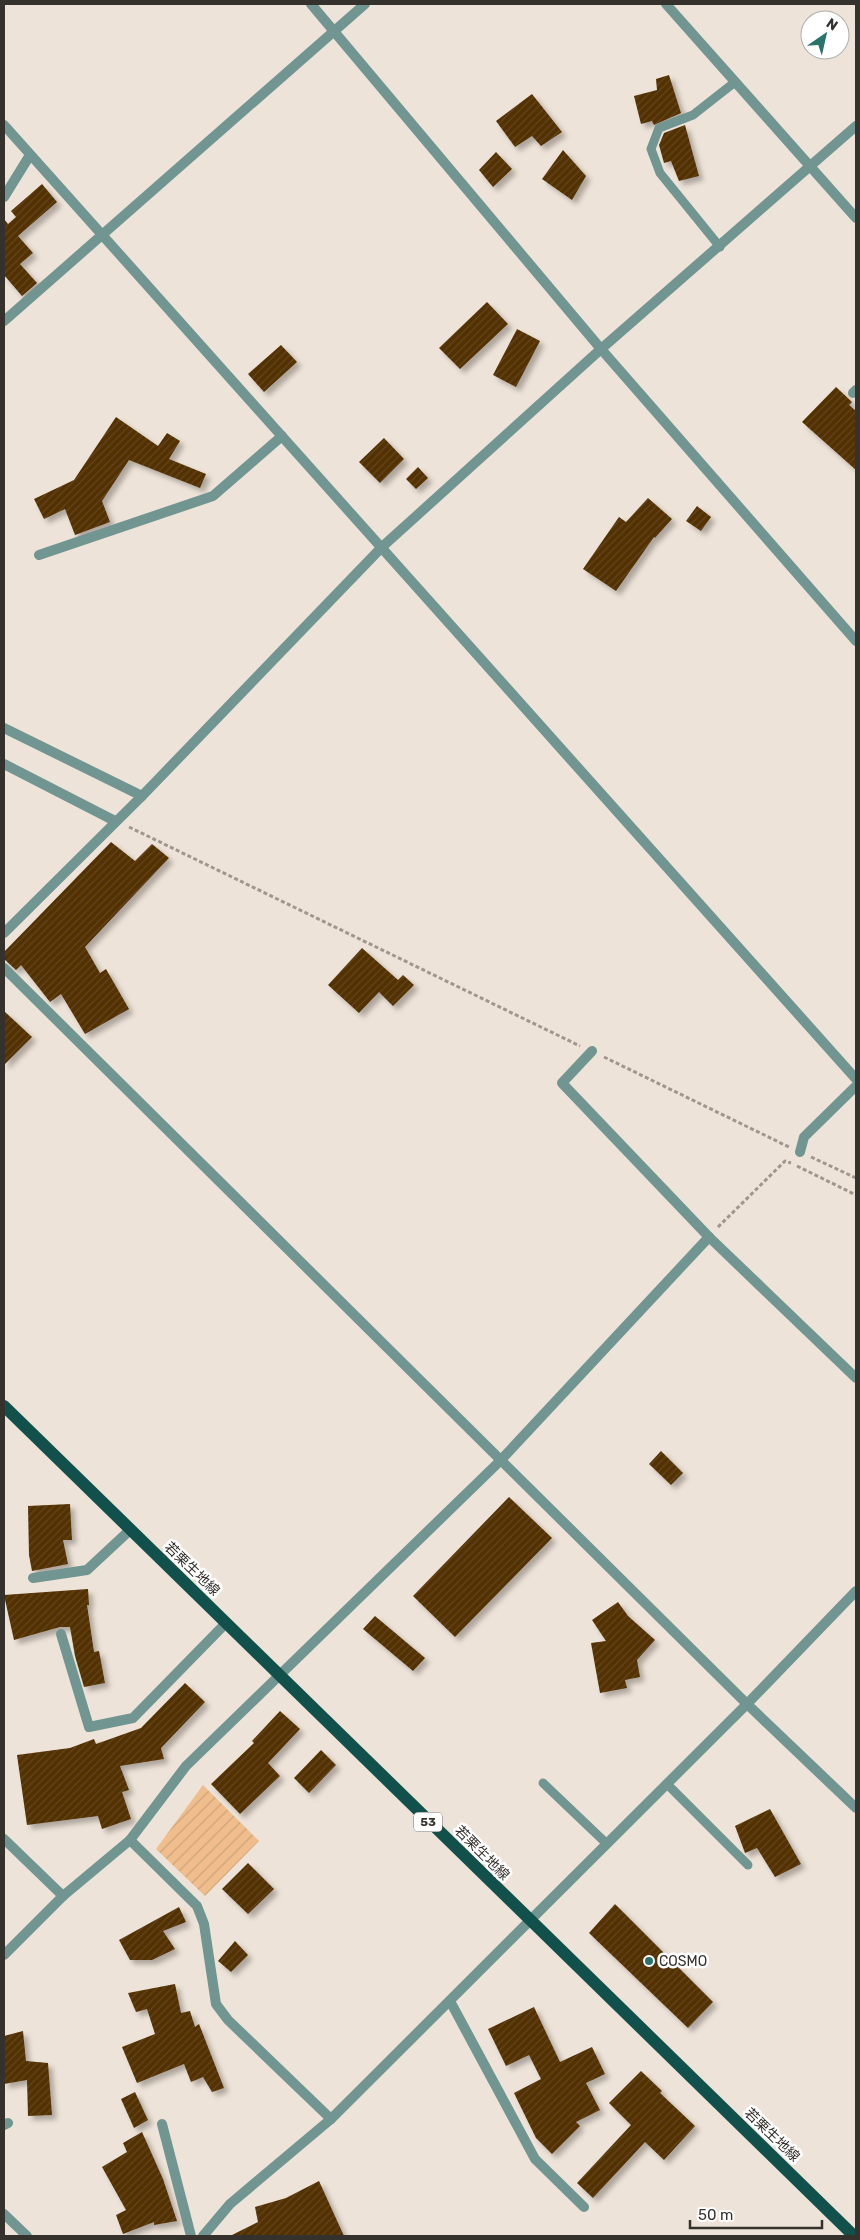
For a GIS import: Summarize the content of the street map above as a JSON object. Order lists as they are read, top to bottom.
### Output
{
  "streets": {
    "main road": ["若栗生地線", "53"]
  },
  "places": ["COSMO"],
  "scale_bar": "50 m",
  "north": "top right"
}
